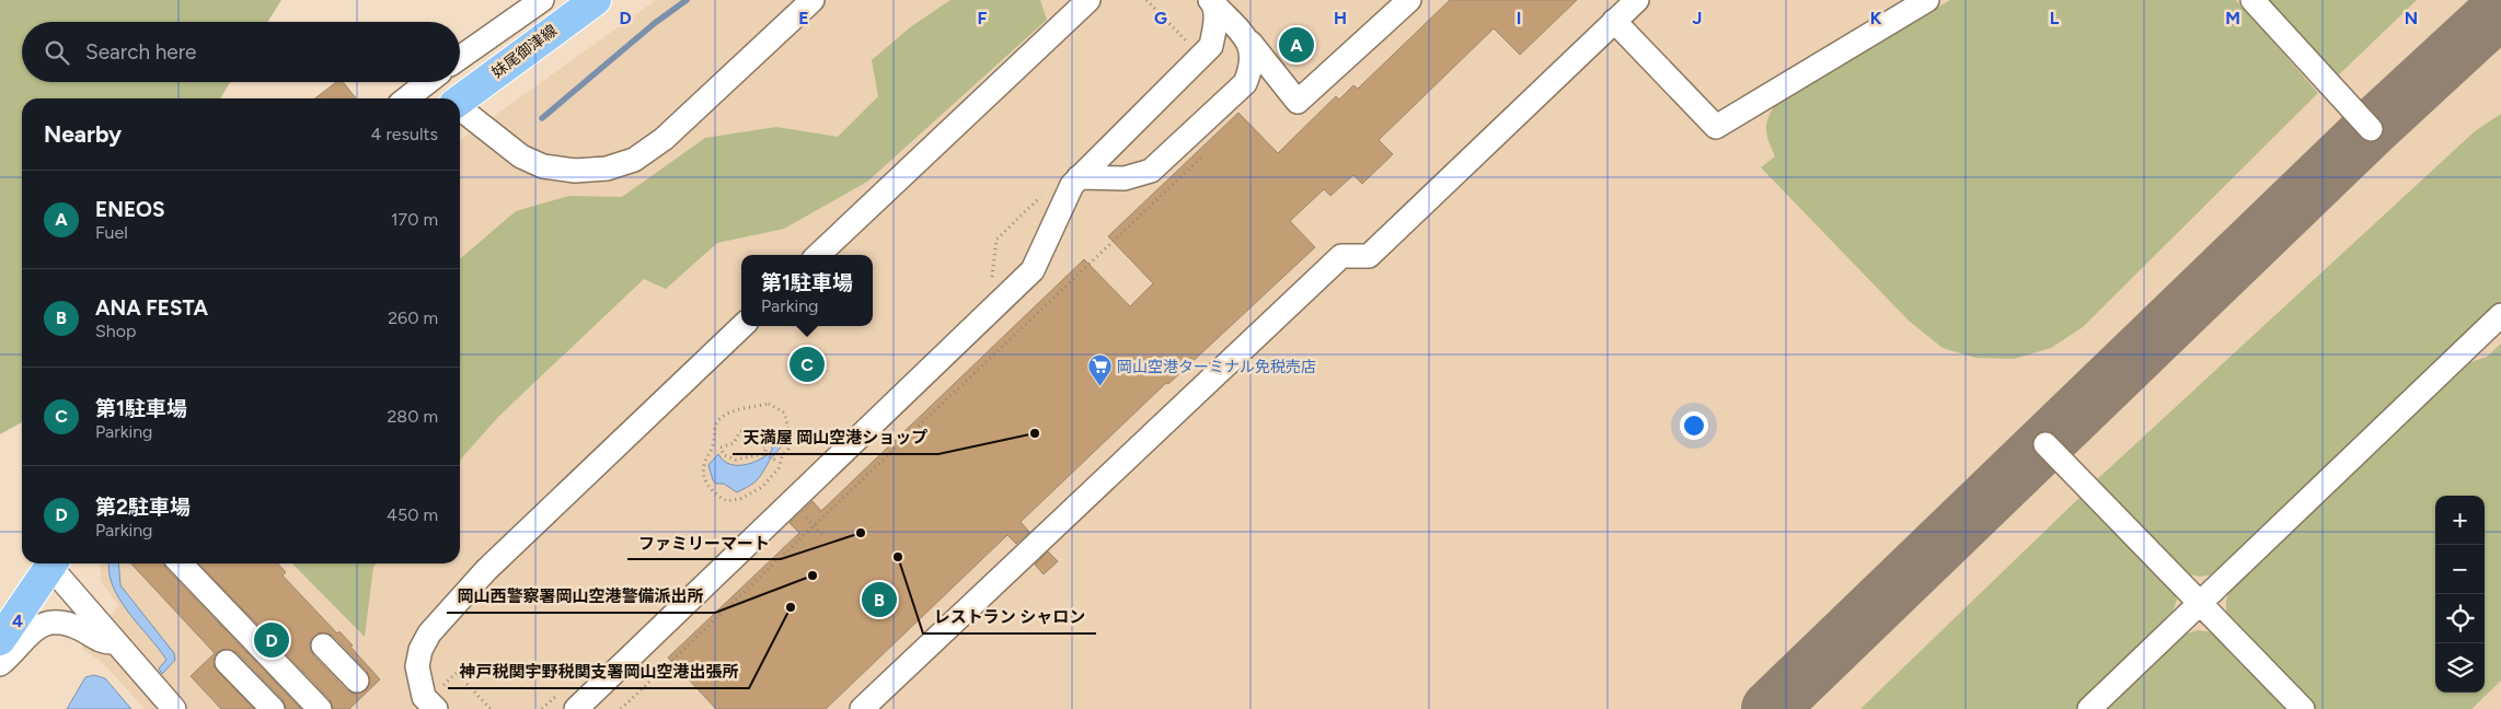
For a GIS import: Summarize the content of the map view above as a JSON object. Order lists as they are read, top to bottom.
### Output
{
  "streets": {
    "main road": ["妹尾御津線"]
  },
  "places": {
    "supermarket": ["岡山空港ターミナル免税売店"],
    "other": [
      "天満屋 岡山空港ショップ",
      "ファミリーマート",
      "レストラン シャロン",
      "岡山西警察署岡山空港警備派出所",
      "神戸税関宇野税関支署岡山空港出張所"
    ]
  },
  "page": {
    "search": "Search here",
    "pins": [
      "A",
      "C",
      "B",
      "D"
    ],
    "heading": ["Nearby", "4 results"],
    "list": [
      {
        "mark": "A",
        "name": "ENEOS",
        "note": "Fuel",
        "value": "170 m"
      },
      {
        "mark": "B",
        "name": "ANA FESTA",
        "note": "Shop",
        "value": "260 m"
      },
      {
        "mark": "C",
        "name": "第1駐車場",
        "note": "Parking",
        "value": "280 m"
      },
      {
        "mark": "D",
        "name": "第2駐車場",
        "note": "Parking",
        "value": "450 m"
      }
    ],
    "popup": ["第1駐車場", "Parking"],
    "map_buttons": ["+", "−"]
  },
  "grid": {
    "columns": [
      "D",
      "E",
      "F",
      "G",
      "H",
      "I",
      "J",
      "K",
      "L",
      "M",
      "N"
    ],
    "rows": ["4"]
  }
}
